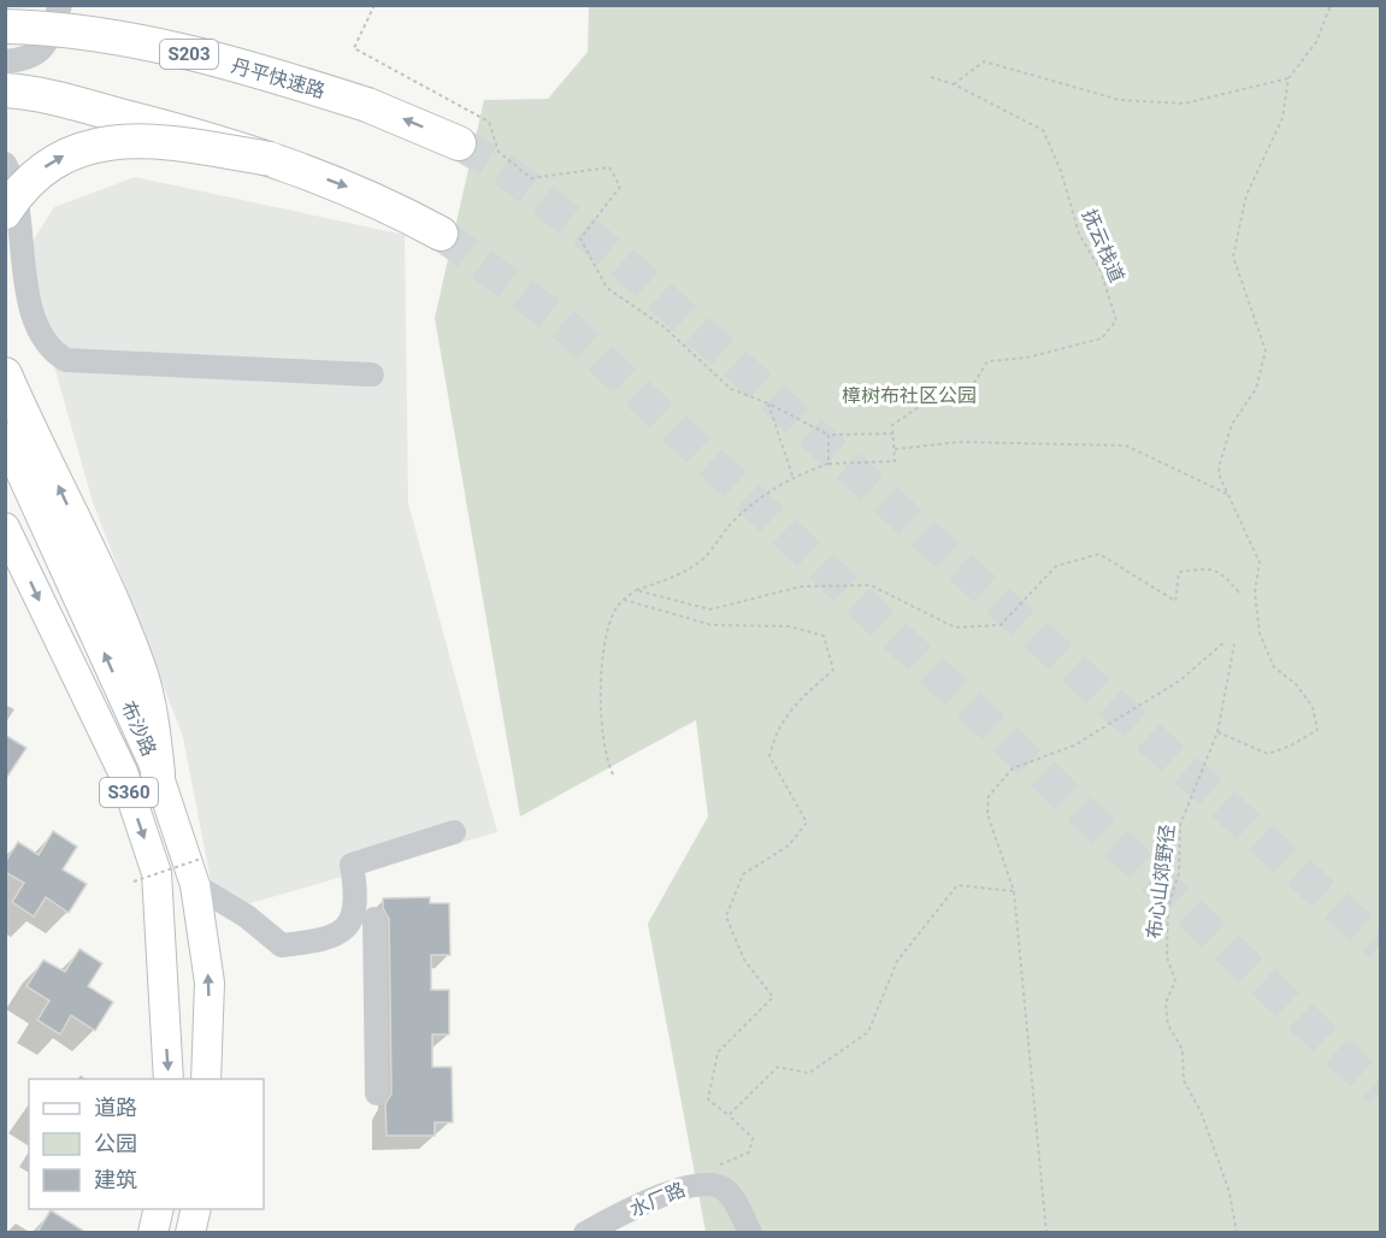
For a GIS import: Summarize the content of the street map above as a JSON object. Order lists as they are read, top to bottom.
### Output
{
  "streets": {
    "highway": ["S203", "丹平快速路"],
    "main road": ["布沙路", "S360"],
    "street": ["水厂路"],
    "path": ["抚云栈道", "布心山郊野径"]
  },
  "parks": ["樟树布社区公园"],
  "legend": ["道路", "公园", "建筑"]
}
